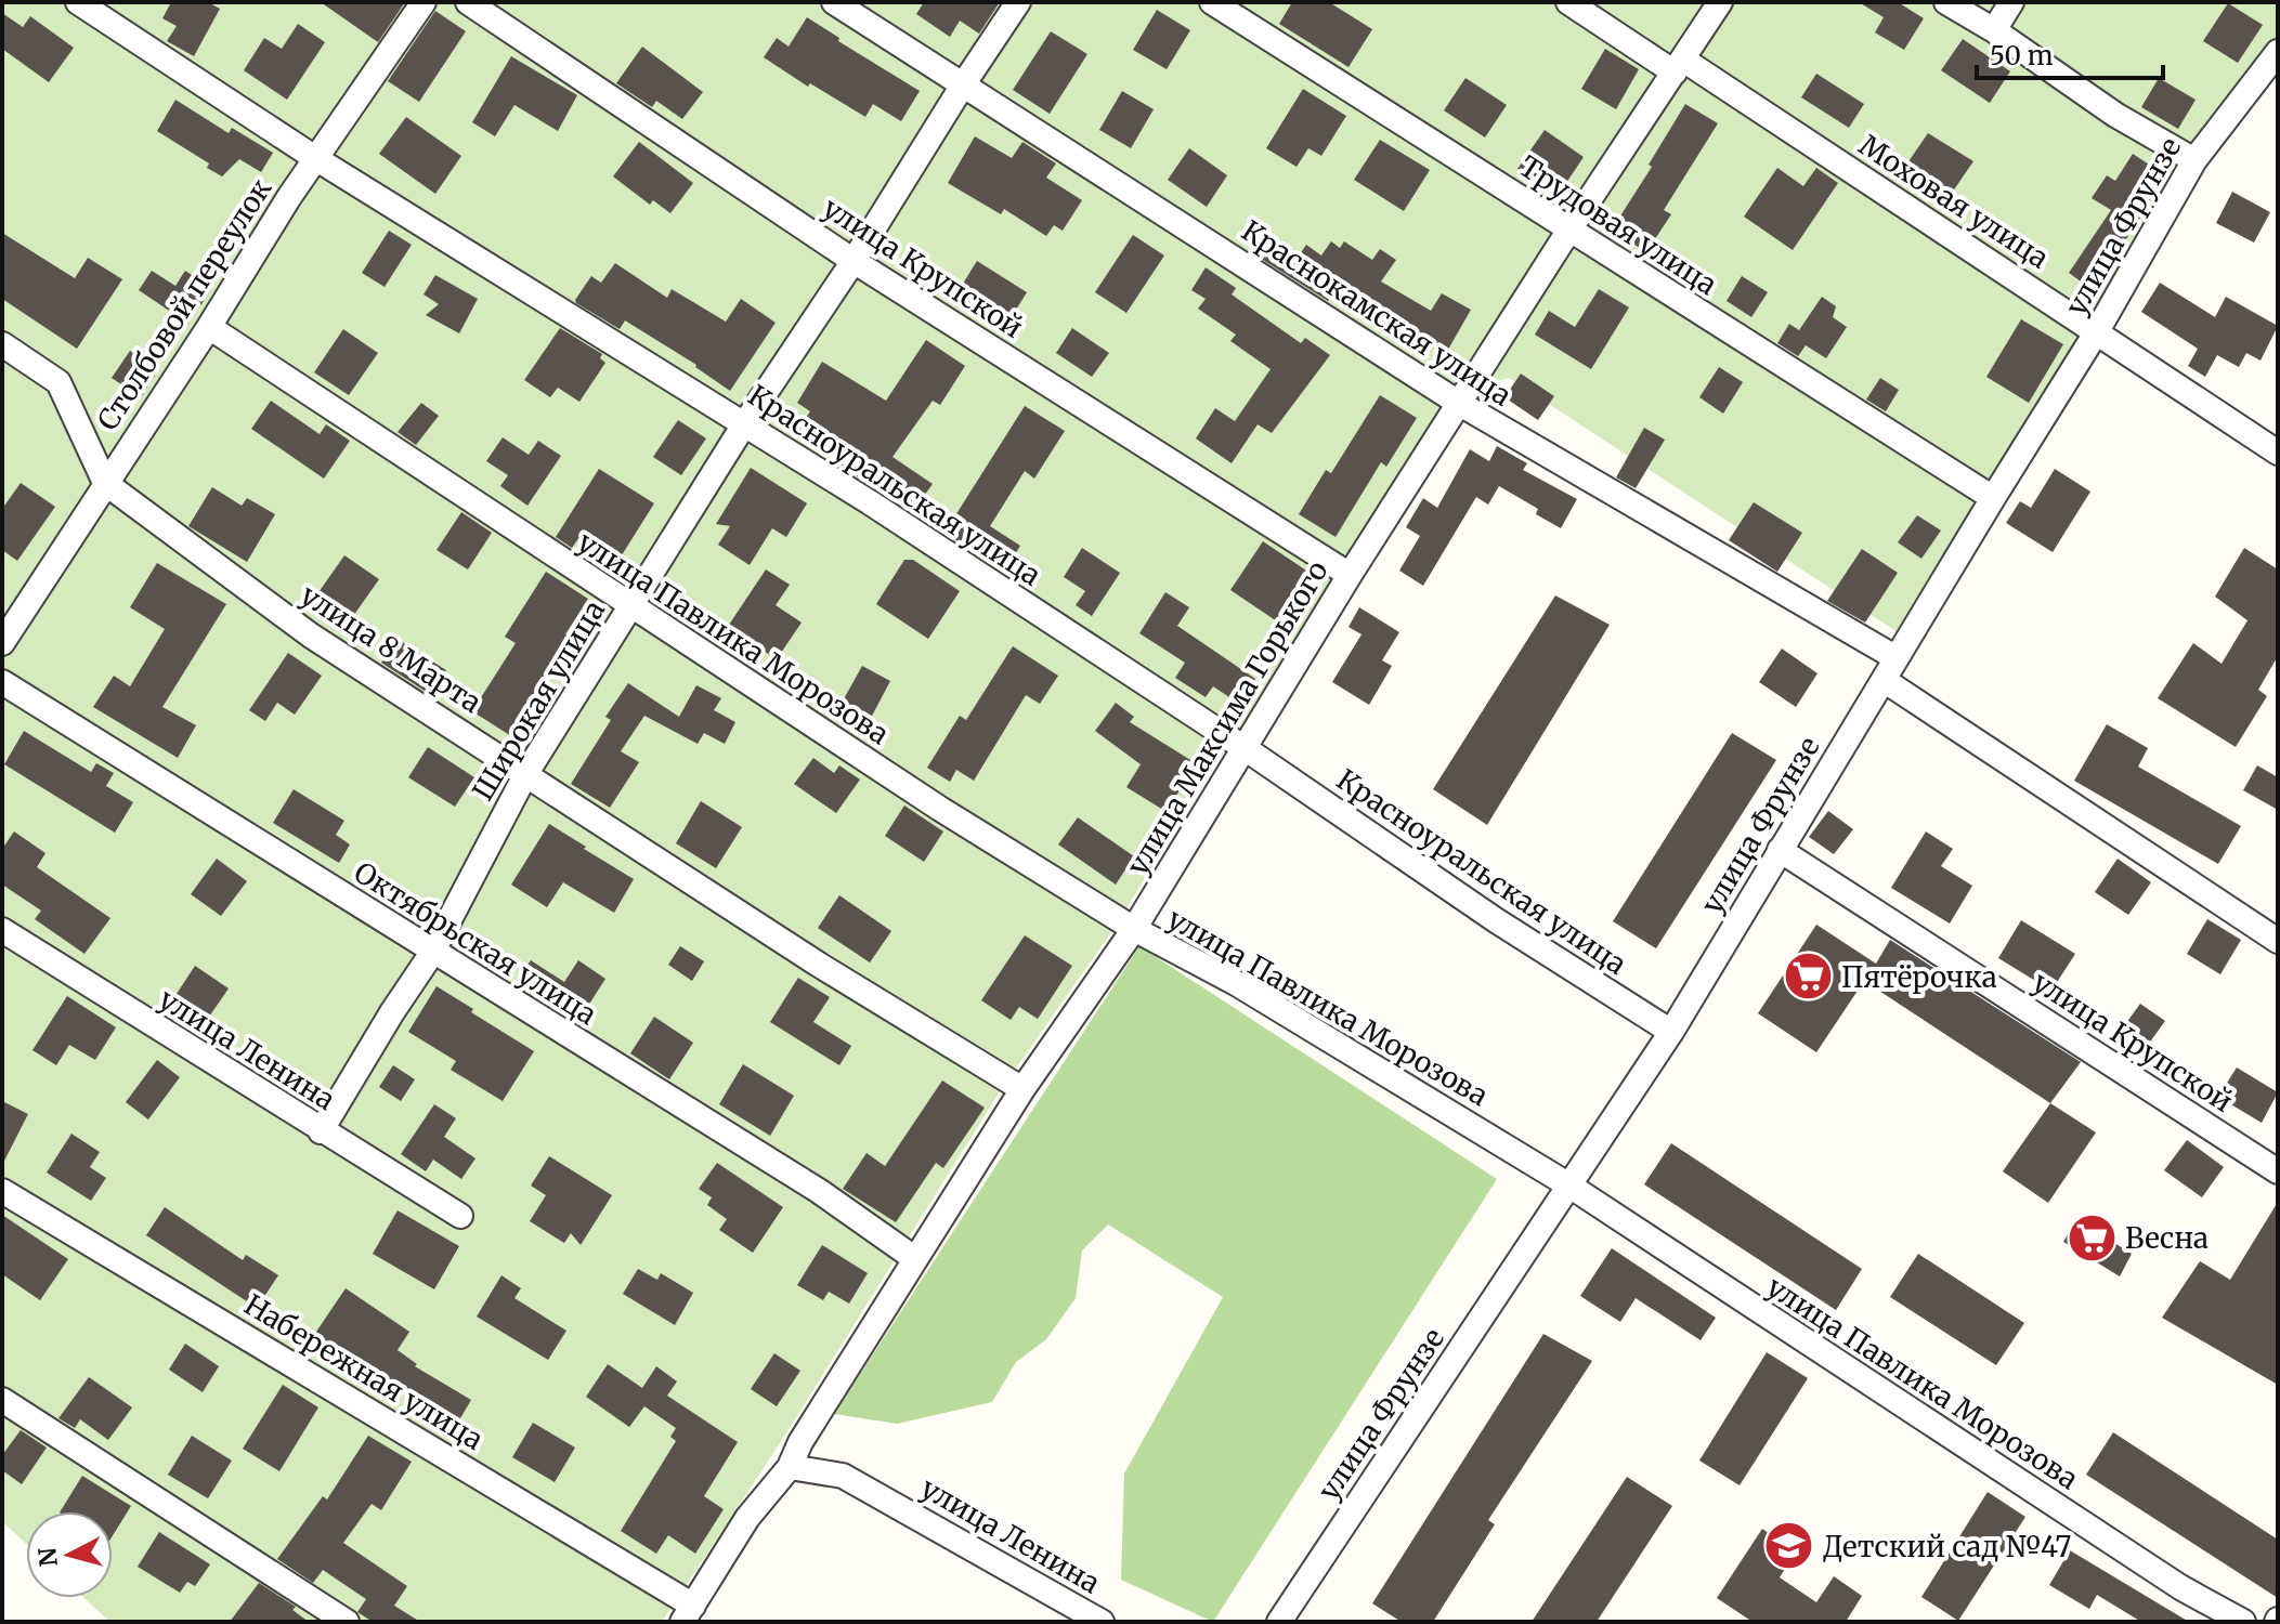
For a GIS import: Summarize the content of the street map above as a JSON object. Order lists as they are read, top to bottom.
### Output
{
  "streets": {
    "street": [
      "Моховая улица",
      "Трудовая улица",
      "улица Фрунзе",
      "улица Крупской",
      "Столбовой переулок",
      "Краснокамская улица",
      "Красноуральская улица",
      "улица Павлика Морозова",
      "улица 8 Марта",
      "Широкая улица",
      "улица Максима Горького",
      "Октябрьская улица",
      "улица Ленина",
      "Набережная улица"
    ]
  },
  "crossings": [
    ["Моховая улица", "улица Фрунзе"],
    ["Моховая улица", "улица Максима Горького"],
    ["Трудовая улица", "улица Фрунзе"],
    ["Трудовая улица", "улица Максима Горького"],
    ["улица Фрунзе", "улица Крупской"],
    ["улица Фрунзе", "Краснокамская улица"],
    ["улица Фрунзе", "Красноуральская улица"],
    ["улица Фрунзе", "улица Павлика Морозова"],
    ["улица Крупской", "Широкая улица"],
    ["улица Крупской", "улица Максима Горького"],
    ["Столбовой переулок", "Красноуральская улица"],
    ["Столбовой переулок", "улица Павлика Морозова"],
    ["Столбовой переулок", "улица 8 Марта"],
    ["Краснокамская улица", "Широкая улица"],
    ["Краснокамская улица", "улица Максима Горького"],
    ["Красноуральская улица", "Широкая улица"],
    ["Красноуральская улица", "улица Максима Горького"],
    ["улица Павлика Морозова", "Широкая улица"],
    ["улица Павлика Морозова", "улица Максима Горького"],
    ["улица 8 Марта", "Широкая улица"],
    ["улица 8 Марта", "улица Максима Горького"],
    ["Широкая улица", "Октябрьская улица"],
    ["Широкая улица", "улица Ленина"],
    ["улица Максима Горького", "Октябрьская улица"],
    ["улица Максима Горького", "улица Ленина"],
    ["улица Максима Горького", "Набережная улица"]
  ],
  "places": {
    "supermarket": ["Пятёрочка", "Весна"],
    "school or university": ["Детский сад №47"]
  },
  "scale_bar": "50 m",
  "north": "left"
}
